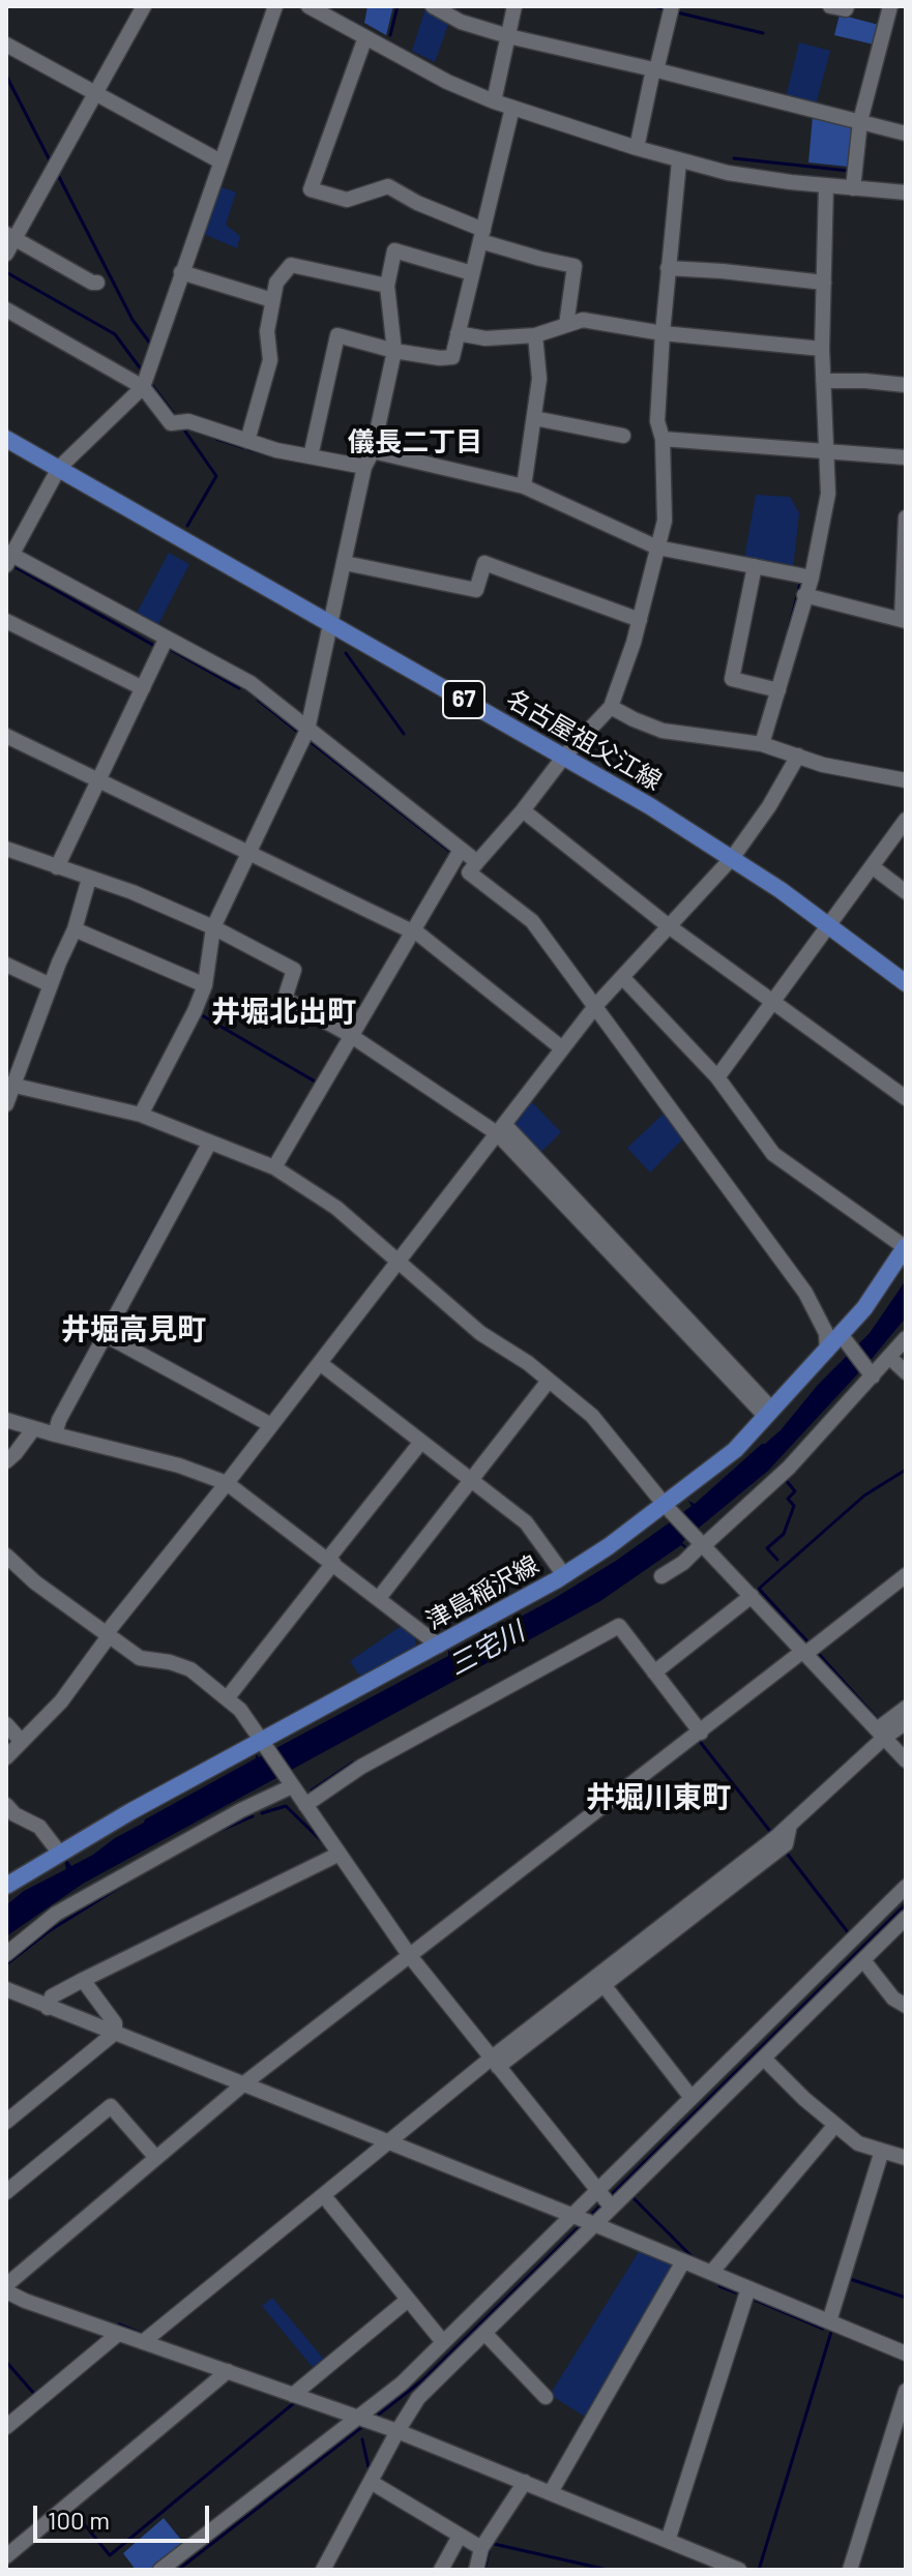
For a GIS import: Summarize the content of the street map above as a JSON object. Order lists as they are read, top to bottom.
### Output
{
  "streets": {
    "main road": ["67", "名古屋祖父江線", "津島稲沢線"]
  },
  "districts": [
    "儀長二丁目",
    "井堀北出町",
    "井堀高見町",
    "井堀川東町"
  ],
  "water": ["三宅川"],
  "scale_bar": "100 m"
}
